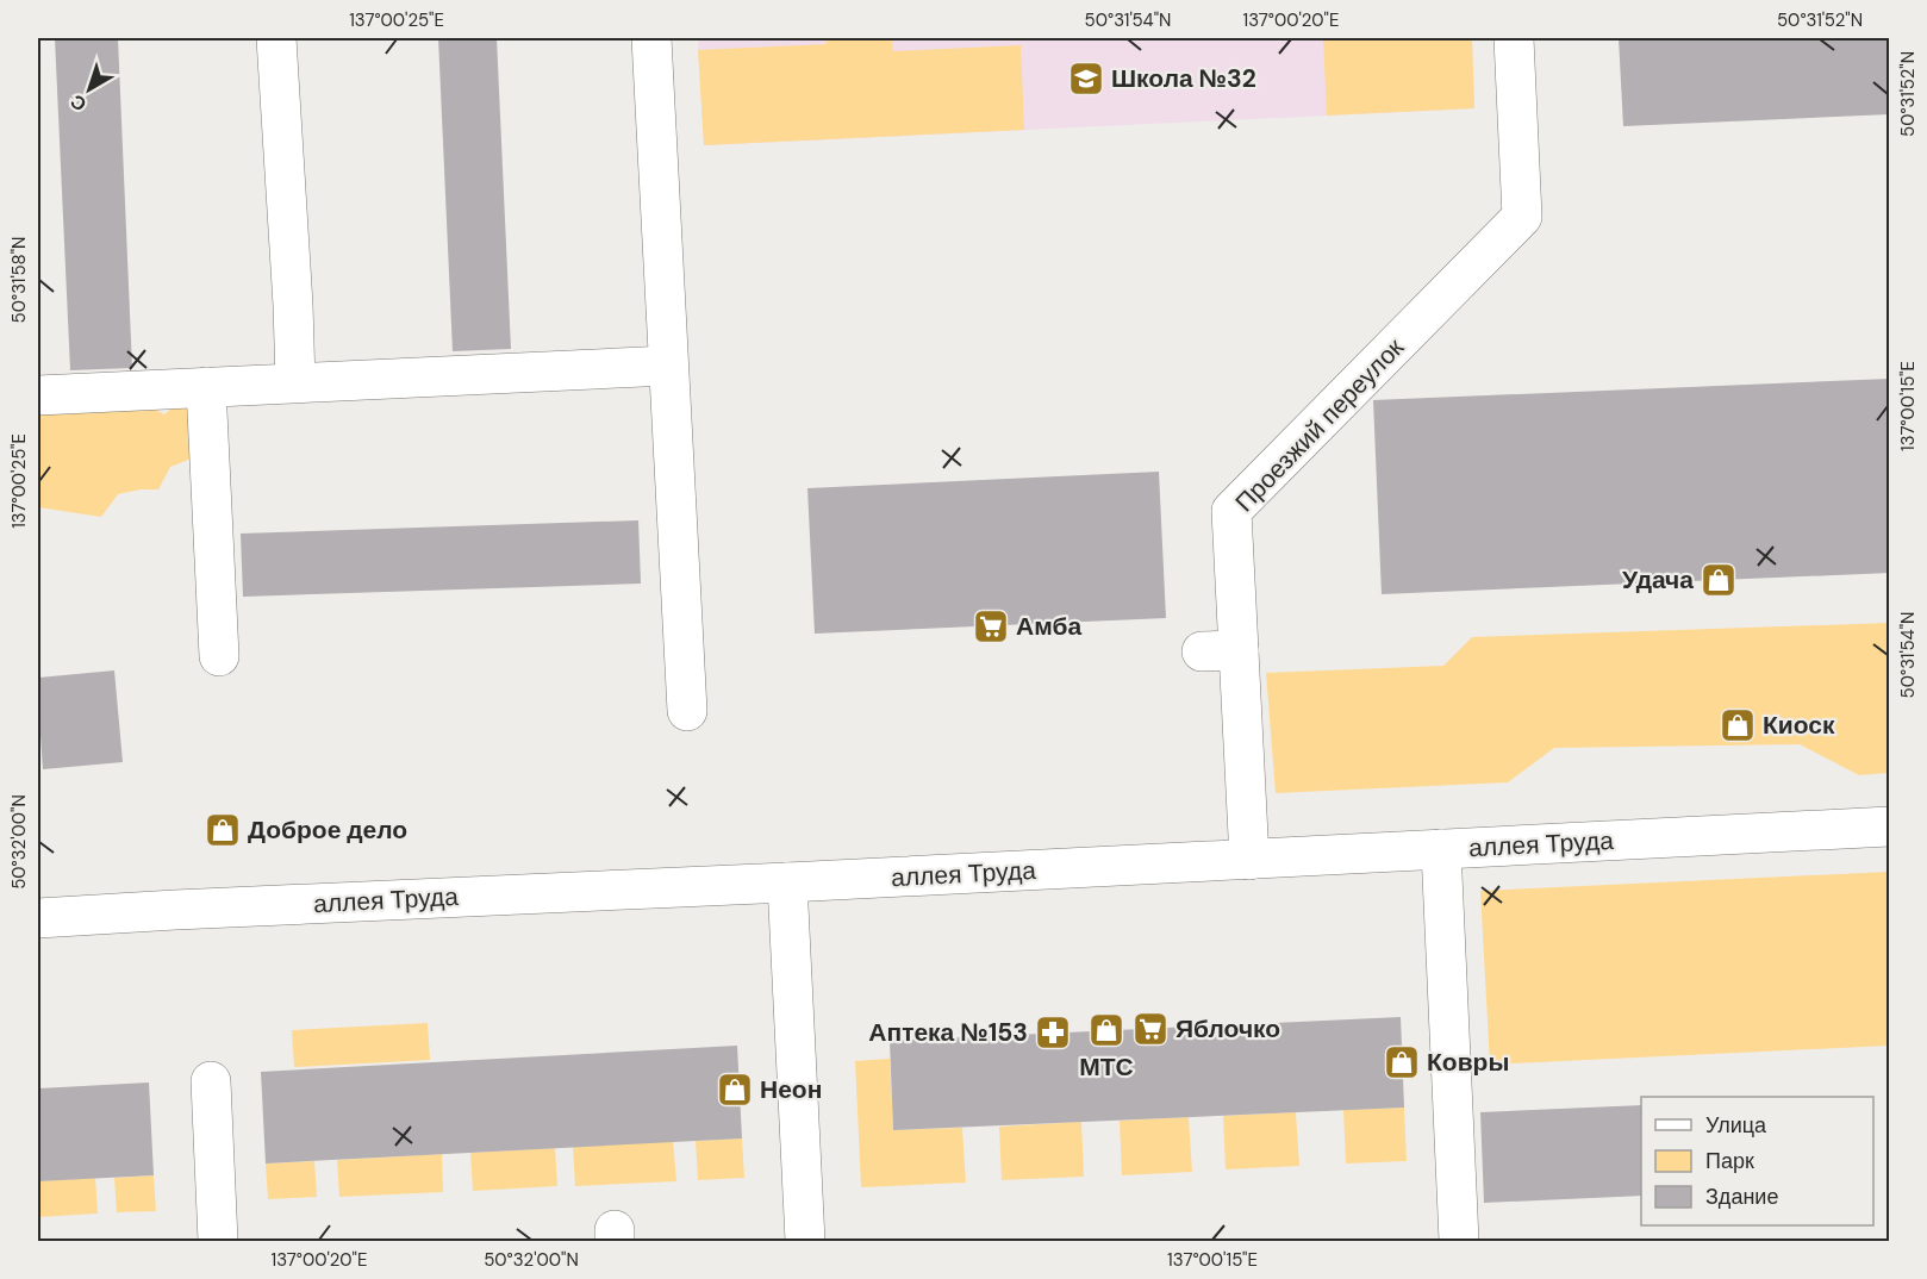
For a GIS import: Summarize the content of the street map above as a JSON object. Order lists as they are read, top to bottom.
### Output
{
  "streets": {
    "street": ["Проезжий переулок", "аллея Труда"]
  },
  "crossings": [
    ["Проезжий переулок", "аллея Труда"]
  ],
  "places": {
    "school or university": ["Школа №32"],
    "shop": [
      "Удача",
      "Киоск",
      "Доброе дело",
      "МТС",
      "Ковры",
      "Неон"
    ],
    "supermarket": ["Амба", "Яблочко"],
    "pharmacy": ["Аптека №153"]
  },
  "legend": ["Улица", "Парк", "Здание"],
  "north": "bottom left",
  "coordinates": [
    "137°00'25\"E",
    "50°31'54\"N",
    "137°00'20\"E",
    "50°31'52\"N",
    "50°31'58\"N",
    "137°00'15\"E",
    "50°32'00\"N"
  ]
}
